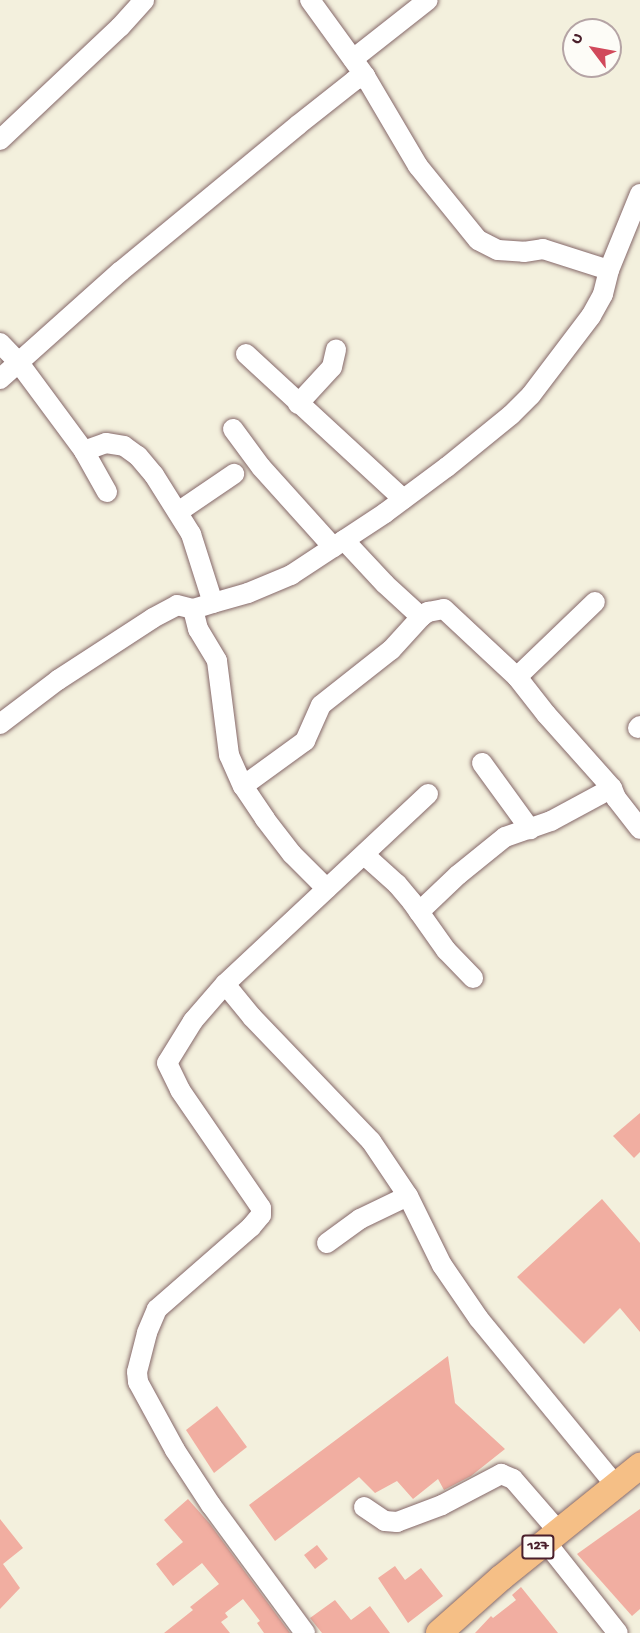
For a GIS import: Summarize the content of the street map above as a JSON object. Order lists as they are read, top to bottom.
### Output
{
  "streets": {
    "main road": ["127"]
  },
  "north": "top left"
}
